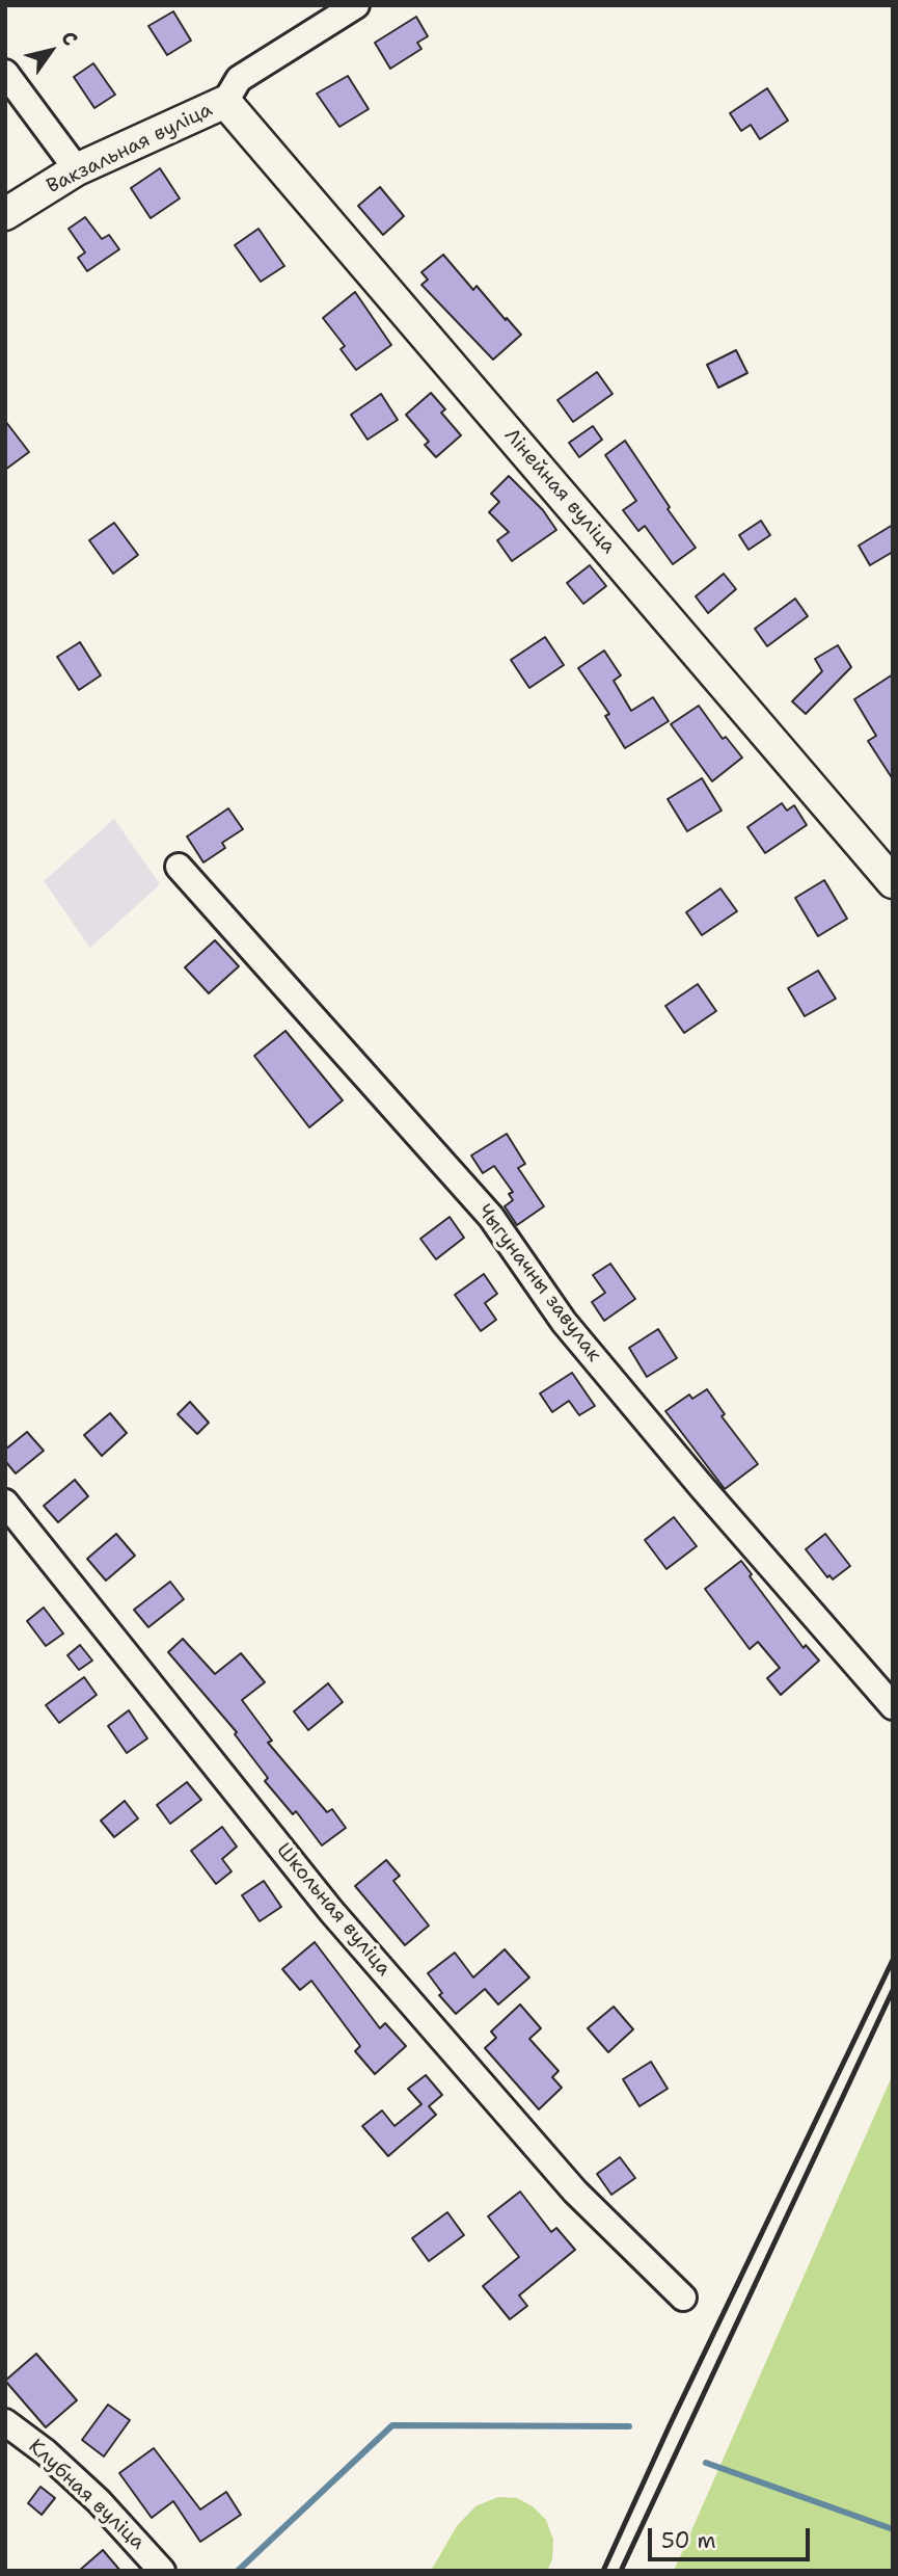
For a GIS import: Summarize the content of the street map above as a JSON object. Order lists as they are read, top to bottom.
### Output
{
  "streets": {
    "street": [
      "Вакзальная вуліца",
      "Лінейная вуліца",
      "Чыгуначны завулак",
      "Школьная вуліца",
      "Клубная вуліца"
    ]
  },
  "crossings": [
    ["Вакзальная вуліца", "Лінейная вуліца"]
  ],
  "scale_bar": "50 m",
  "north": "top right"
}
